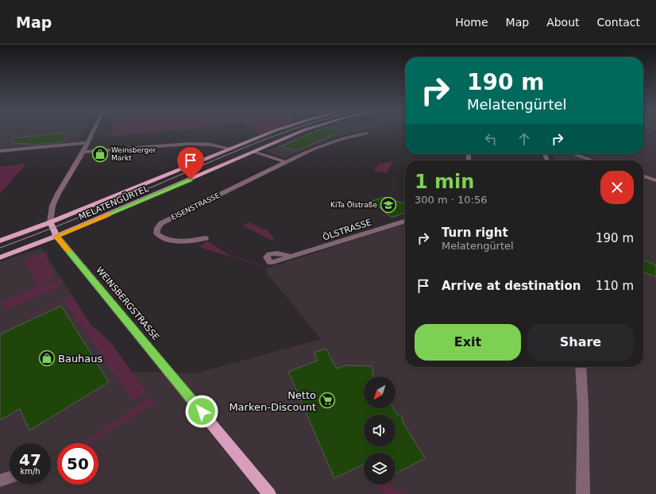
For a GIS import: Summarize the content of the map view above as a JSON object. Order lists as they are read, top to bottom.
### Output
{
  "streets": {
    "main road": ["MELATENGÜRTEL", "WEINSBERGSTRASSE"],
    "street": ["EISENSTRASSE", "ÖLSTRASSE"]
  },
  "crossings": [
    ["MELATENGÜRTEL", "WEINSBERGSTRASSE"]
  ],
  "places": {
    "shop": ["Weinsberger Markt", "Bauhaus"],
    "school or university": ["KiTa Ölstraße"],
    "supermarket": ["Netto Marken-Discount"]
  },
  "north": "bottom left",
  "page": {
    "header": "Map",
    "nav": [
      "Home",
      "Map",
      "About",
      "Contact"
    ],
    "turn": ["190 m", "Melatengürtel"],
    "heading": ["1 min", "300 m · 10:56"],
    "list": [
      {
        "name": "Turn right",
        "note": "Melatengürtel",
        "value": "190 m"
      },
      {
        "name": "Arrive at destination",
        "value": "110 m"
      }
    ],
    "buttons": ["Exit", "Share"],
    "speed": "47 km/h",
    "limit": "50"
  }
}
